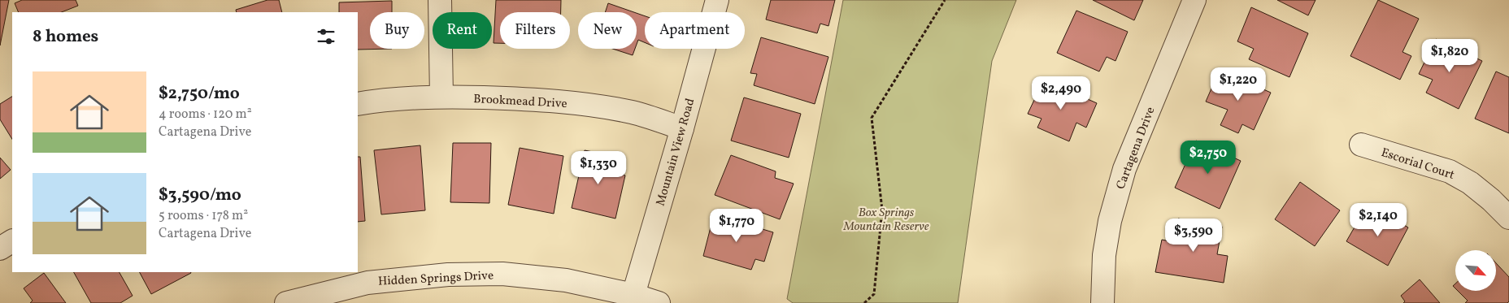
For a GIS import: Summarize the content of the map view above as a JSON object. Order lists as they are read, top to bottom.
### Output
{
  "streets": {
    "street": [
      "Brookmead Drive",
      "Cartagena Drive",
      "Mountain View Road",
      "Escorial Court",
      "Hidden Springs Drive"
    ]
  },
  "crossings": [
    ["Brookmead Drive", "Mountain View Road"],
    ["Mountain View Road", "Hidden Springs Drive"]
  ],
  "parks": ["Box Springs Mountain Reserve"],
  "north": "bottom right",
  "page": {
    "chip": [
      "Buy",
      "Rent",
      "Filters",
      "New",
      "Apartment"
    ],
    "heading": "8 homes",
    "price": [
      "$1,820",
      "$1,220",
      "$2,490",
      "$2,750",
      "$1,330",
      "$2,140",
      "$1,770",
      "$3,590"
    ],
    "list": [
      {
        "name": "$2,750/mo",
        "note": "4 rooms · 120 m² · Cartagena Drive"
      },
      {
        "name": "$3,590/mo",
        "note": "5 rooms · 178 m² · Cartagena Drive"
      }
    ]
  }
}
